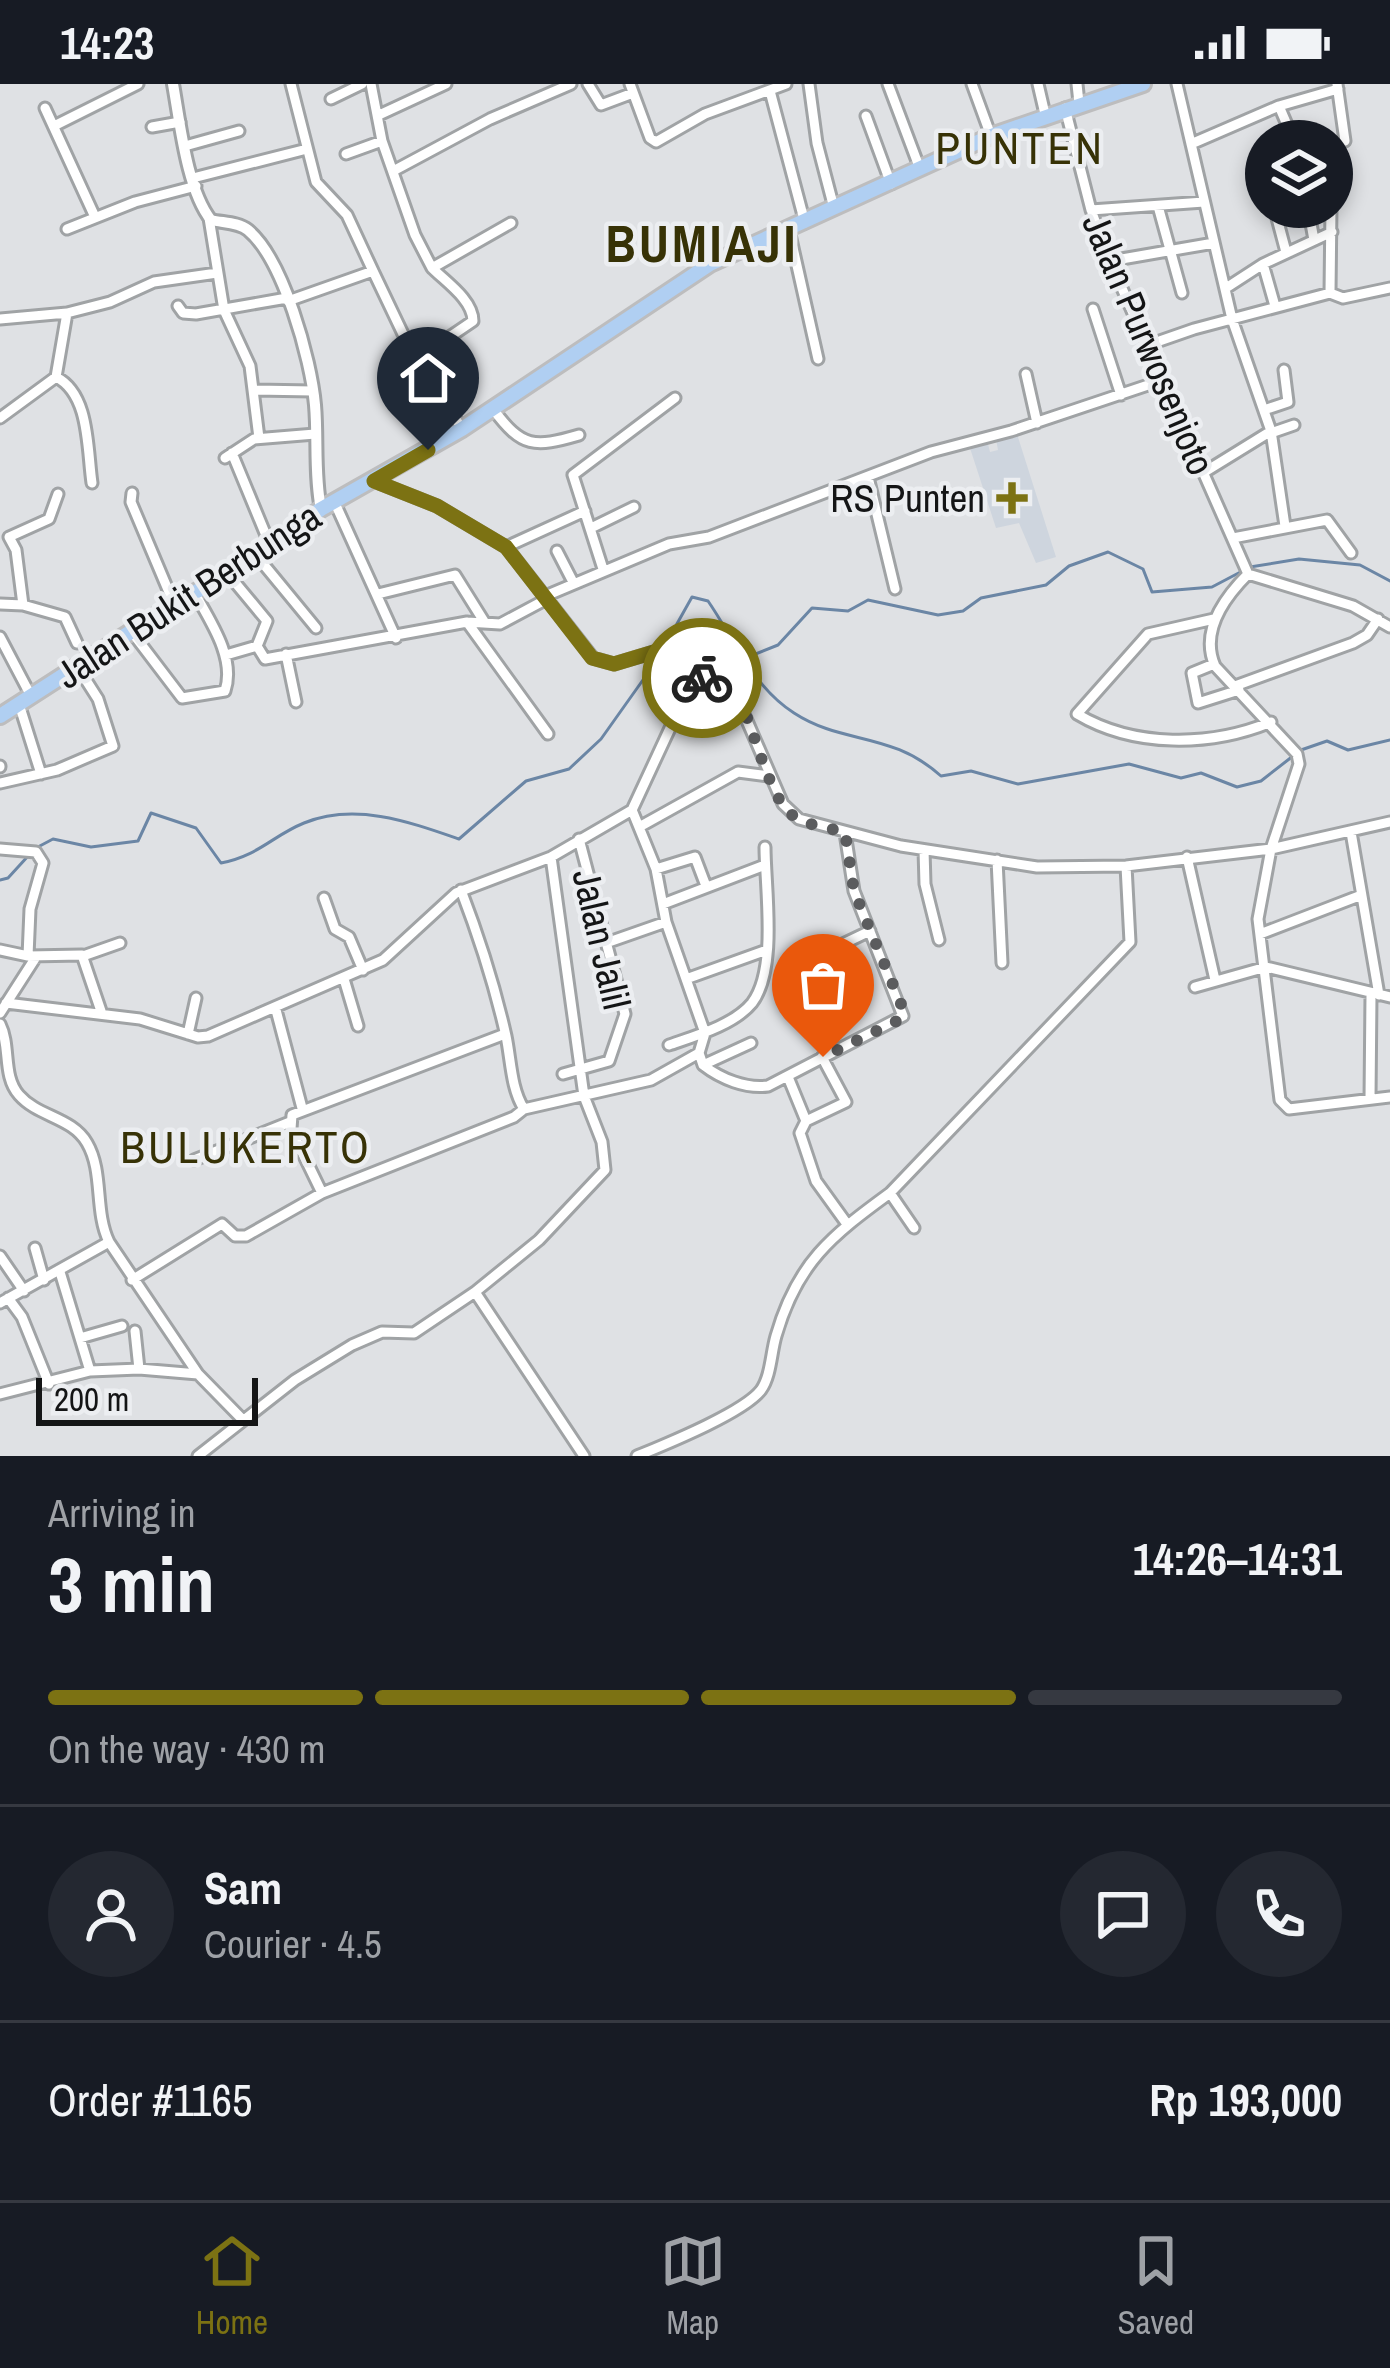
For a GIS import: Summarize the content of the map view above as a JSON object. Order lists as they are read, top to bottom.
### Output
{
  "streets": {
    "main road": ["Jalan Bukit Berbunga"],
    "street": ["Jalan Purwosenjoto", "Jalan Jalil"]
  },
  "crossings": [
    ["Jalan Purwosenjoto", "Jalan Bukit Berbunga"]
  ],
  "districts": ["PUNTEN", "BUMIAJI", "BULUKERTO"],
  "places": {
    "health": ["RS Punten"]
  },
  "scale_bar": "200 m",
  "page": {
    "status": "14:23",
    "scale": "200 m",
    "heading": ["3 min", "Arriving in", "14:26–14:31"],
    "panel": [
      "Sam",
      "Courier · 4.5",
      "Order #1165",
      "Rp 193,000"
    ],
    "bar": "On the way · 430 m",
    "tabs": ["Home", "Map", "Saved"]
  }
}
